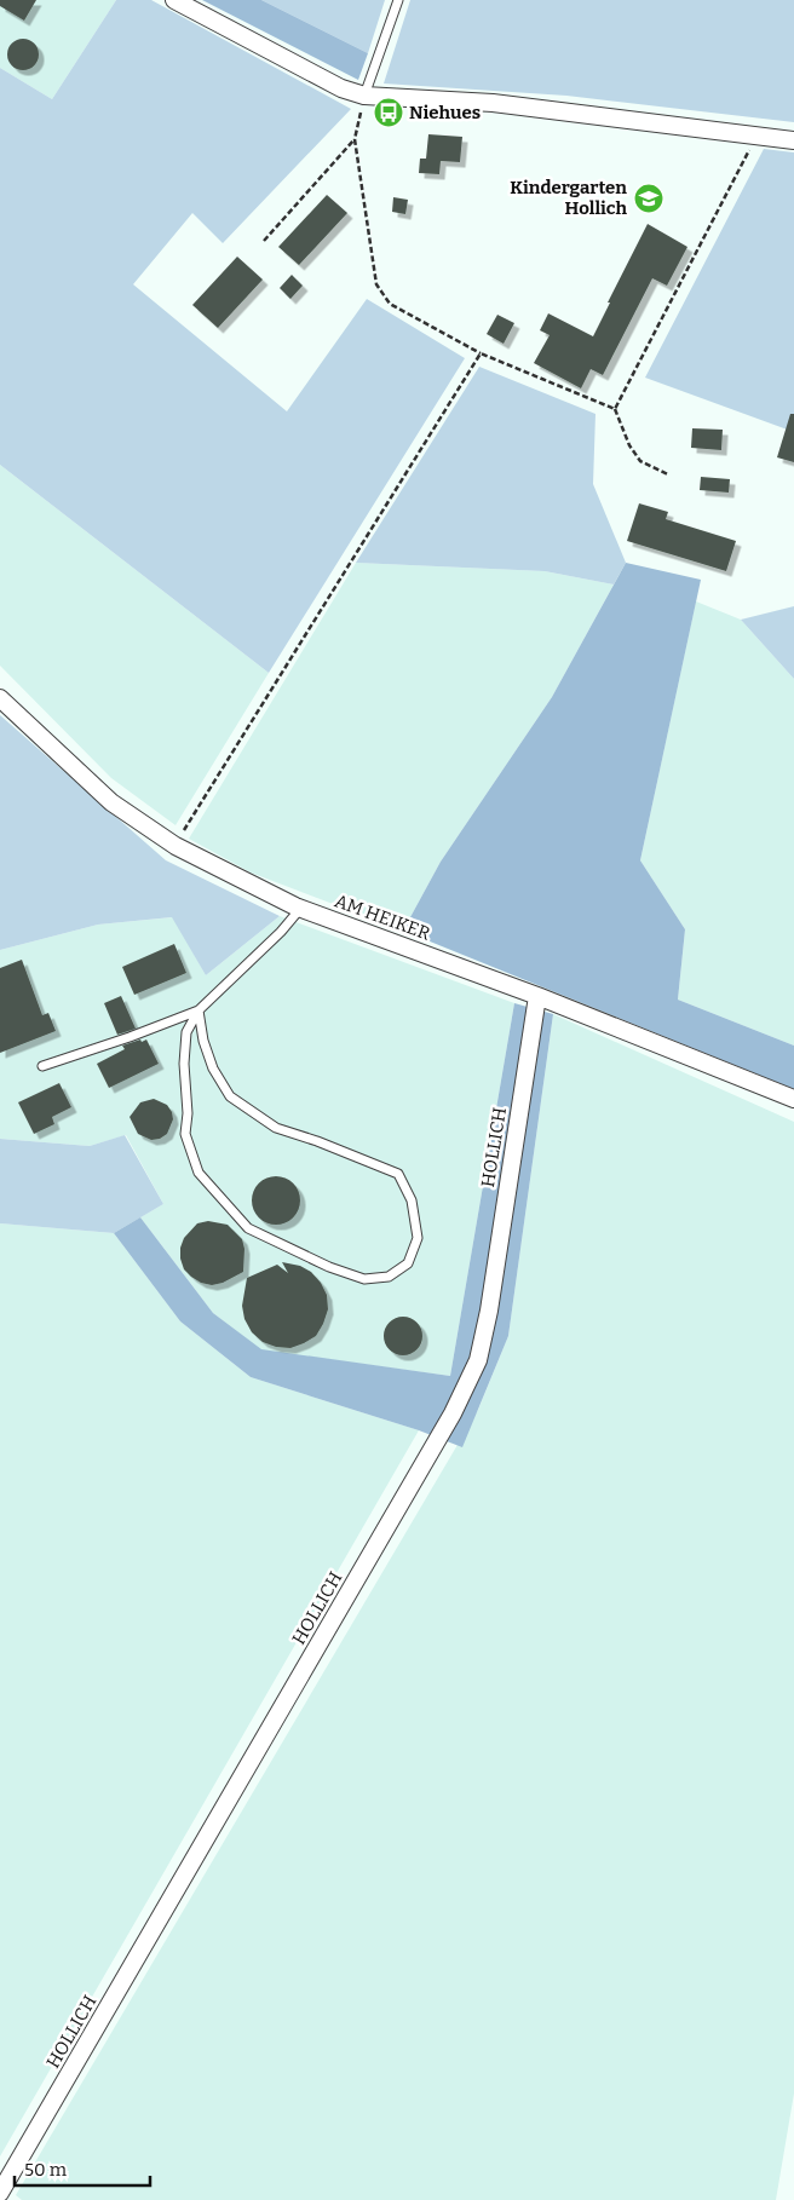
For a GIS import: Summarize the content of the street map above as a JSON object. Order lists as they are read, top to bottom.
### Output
{
  "streets": {
    "street": ["AM HEIKER", "HOLLICH"]
  },
  "crossings": [
    ["AM HEIKER", "HOLLICH"]
  ],
  "places": {
    "bus stop": ["Niehues"],
    "school or university": ["Kindergarten Hollich"]
  },
  "scale_bar": "50 m"
}
